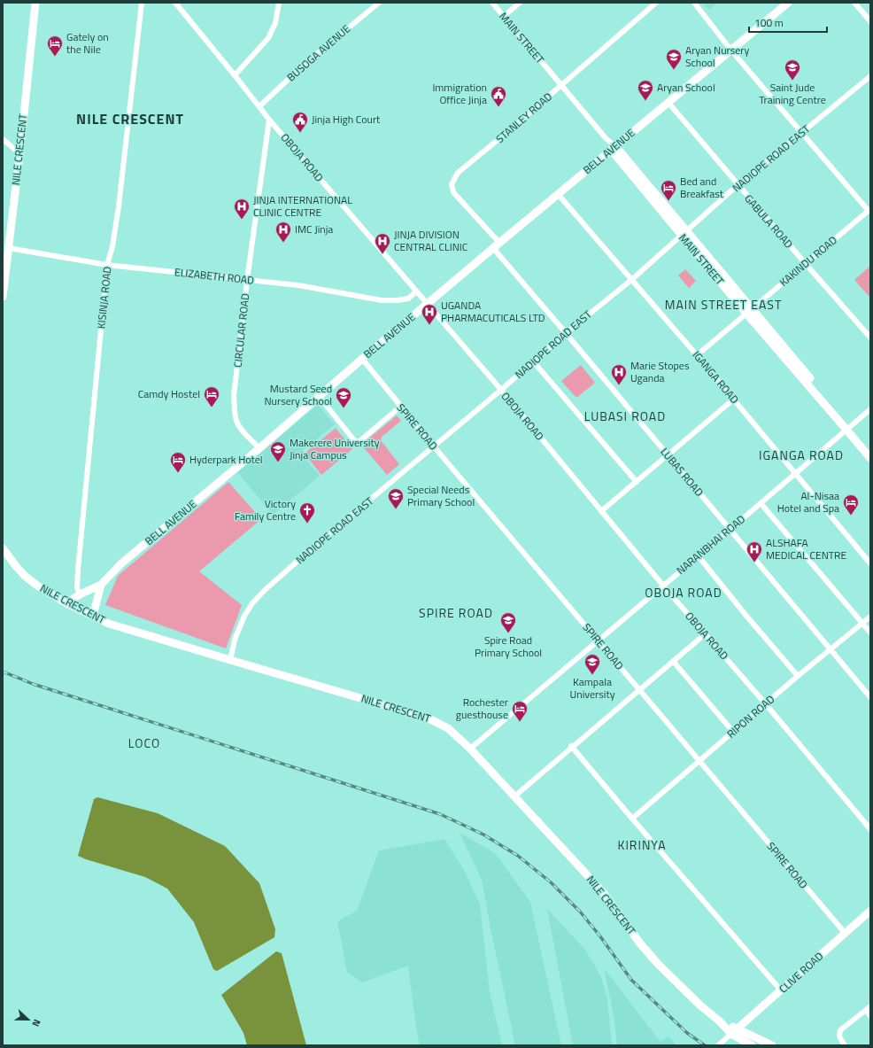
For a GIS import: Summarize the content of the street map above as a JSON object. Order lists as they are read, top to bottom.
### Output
{
  "streets": {
    "street": [
      "MAIN STREET",
      "BUSOGA AVENUE",
      "STANLEY ROAD",
      "NILE CRESCENT",
      "BELL AVENUE",
      "OBOJA ROAD",
      "NADIOPE ROAD EAST",
      "GABULA ROAD",
      "KAKINDU ROAD",
      "ELIZABETH ROAD",
      "KISINJA ROAD",
      "CIRCULAR ROAD",
      "IGANGA ROAD",
      "SPIRE ROAD",
      "LUBAS ROAD",
      "NARANBHAI ROAD",
      "RIPON ROAD",
      "CLIVE ROAD"
    ]
  },
  "crossings": [
    ["MAIN STREET", "STANLEY ROAD"],
    ["MAIN STREET", "BELL AVENUE"],
    ["MAIN STREET", "NADIOPE ROAD EAST"],
    ["MAIN STREET", "KAKINDU ROAD"],
    ["MAIN STREET", "NARANBHAI ROAD"],
    ["BUSOGA AVENUE", "OBOJA ROAD"],
    ["STANLEY ROAD", "BELL AVENUE"],
    ["NILE CRESCENT", "BELL AVENUE"],
    ["NILE CRESCENT", "NADIOPE ROAD EAST"],
    ["NILE CRESCENT", "ELIZABETH ROAD"],
    ["NILE CRESCENT", "NARANBHAI ROAD"],
    ["NILE CRESCENT", "CLIVE ROAD"],
    ["BELL AVENUE", "OBOJA ROAD"],
    ["BELL AVENUE", "GABULA ROAD"],
    ["BELL AVENUE", "CIRCULAR ROAD"],
    ["BELL AVENUE", "IGANGA ROAD"],
    ["BELL AVENUE", "SPIRE ROAD"],
    ["BELL AVENUE", "LUBAS ROAD"],
    ["OBOJA ROAD", "NADIOPE ROAD EAST"],
    ["OBOJA ROAD", "ELIZABETH ROAD"],
    ["OBOJA ROAD", "CIRCULAR ROAD"],
    ["OBOJA ROAD", "NARANBHAI ROAD"],
    ["OBOJA ROAD", "RIPON ROAD"],
    ["NADIOPE ROAD EAST", "GABULA ROAD"],
    ["NADIOPE ROAD EAST", "IGANGA ROAD"],
    ["NADIOPE ROAD EAST", "SPIRE ROAD"],
    ["NADIOPE ROAD EAST", "LUBAS ROAD"],
    ["GABULA ROAD", "KAKINDU ROAD"],
    ["KAKINDU ROAD", "IGANGA ROAD"],
    ["ELIZABETH ROAD", "KISINJA ROAD"],
    ["ELIZABETH ROAD", "CIRCULAR ROAD"],
    ["IGANGA ROAD", "NARANBHAI ROAD"],
    ["SPIRE ROAD", "NARANBHAI ROAD"],
    ["SPIRE ROAD", "RIPON ROAD"],
    ["SPIRE ROAD", "CLIVE ROAD"],
    ["LUBAS ROAD", "NARANBHAI ROAD"],
    ["LUBAS ROAD", "RIPON ROAD"]
  ],
  "districts": [
    "NILE CRESCENT",
    "MAIN STREET EAST",
    "LUBASI ROAD",
    "IGANGA ROAD",
    "OBOJA ROAD",
    "SPIRE ROAD",
    "LOCO",
    "KIRINYA"
  ],
  "places": {
    "hotel": [
      "Gately on the Nile",
      "Bed and Breakfast",
      "Camdy Hostel",
      "Hyderpark Hotel",
      "Al-Nisaa Hotel and Spa",
      "Rochester guesthouse"
    ],
    "school or university": [
      "Aryan Nursery School",
      "Saint Jude Training Centre",
      "Aryan School",
      "Mustard Seed Nursery School",
      "Makerere University Jinja Campus",
      "Special Needs Primary School",
      "Spire Road Primary School",
      "Kampala University"
    ],
    "public building": ["Immigration Office Jinja", "Jinja High Court"],
    "hospital": [
      "JINJA INTERNATIONAL CLINIC CENTRE",
      "IMC Jinja",
      "JINJA DIVISION CENTRAL CLINIC",
      "UGANDA PHARMACUTICALS LTD",
      "Marie Stopes Uganda",
      "ALSHAFA MEDICAL CENTRE"
    ],
    "church": ["Victory Family Centre"]
  },
  "scale_bar": "100 m",
  "north": "right"
}
